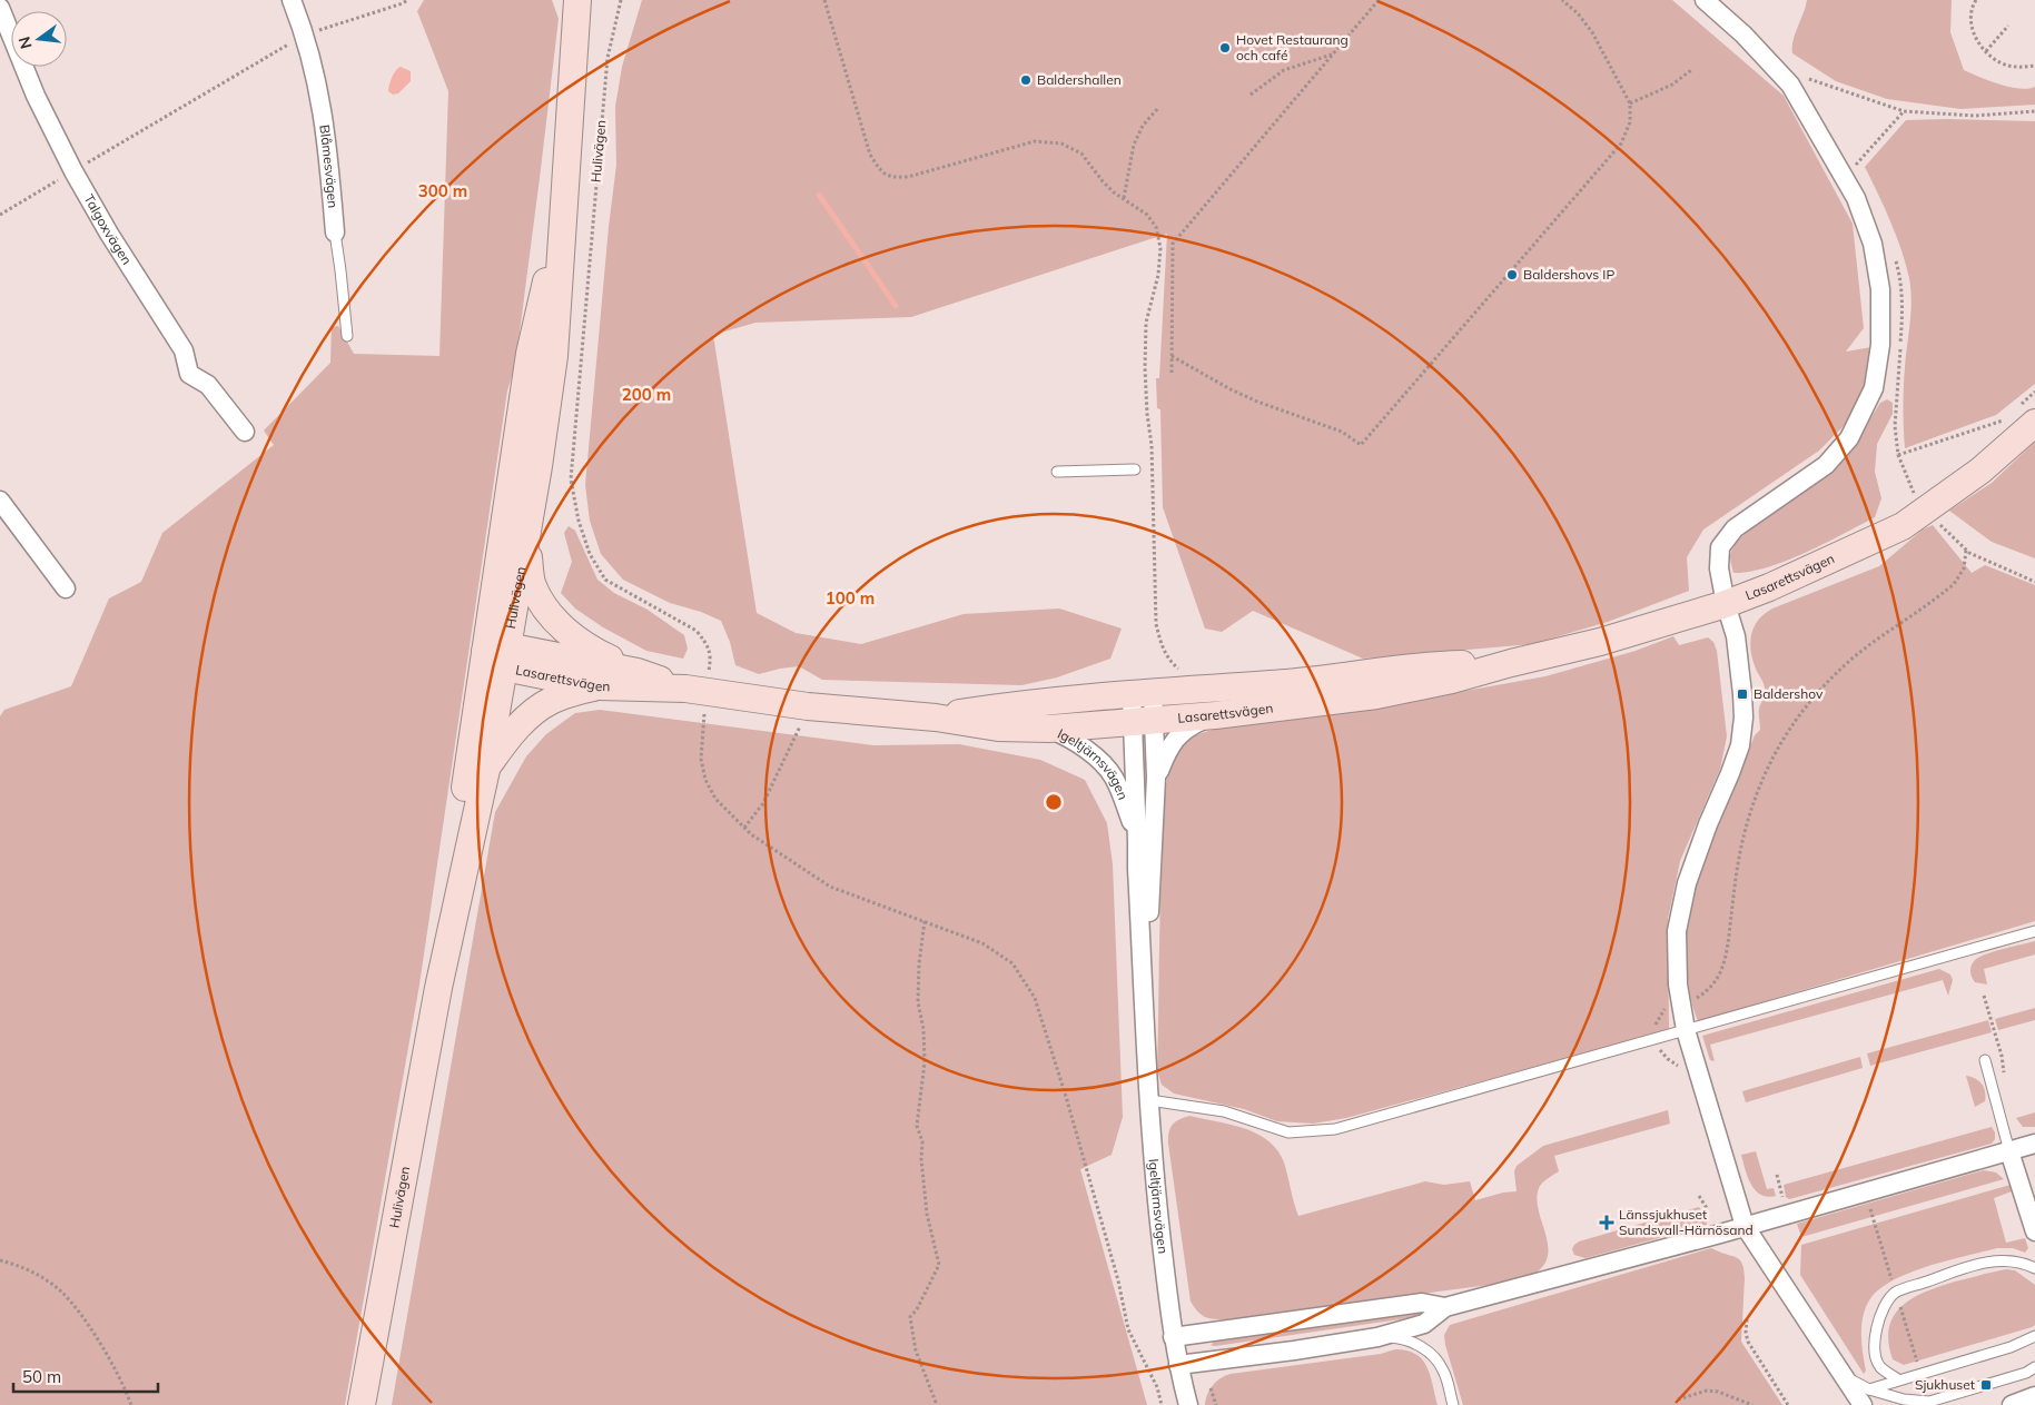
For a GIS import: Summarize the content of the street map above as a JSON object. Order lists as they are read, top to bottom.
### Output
{
  "streets": {
    "street": [
      "Hulivägen",
      "Blåmesvägen",
      "Talgoxvägen",
      "Lasarettsvägen",
      "Igeltjärnsvägen"
    ]
  },
  "crossings": [
    ["Hulivägen", "Lasarettsvägen"],
    ["Lasarettsvägen", "Igeltjärnsvägen"]
  ],
  "places": {
    "other": ["Hovet Restaurang och café", "Baldershallen", "Baldershovs IP"],
    "transit": ["Baldershov", "Sjukhuset"],
    "health": ["Länssjukhuset Sundsvall-Härnösand"]
  },
  "scale_bar": "50 m",
  "north": "left",
  "rings": ["300 m", "200 m", "100 m"]
}
